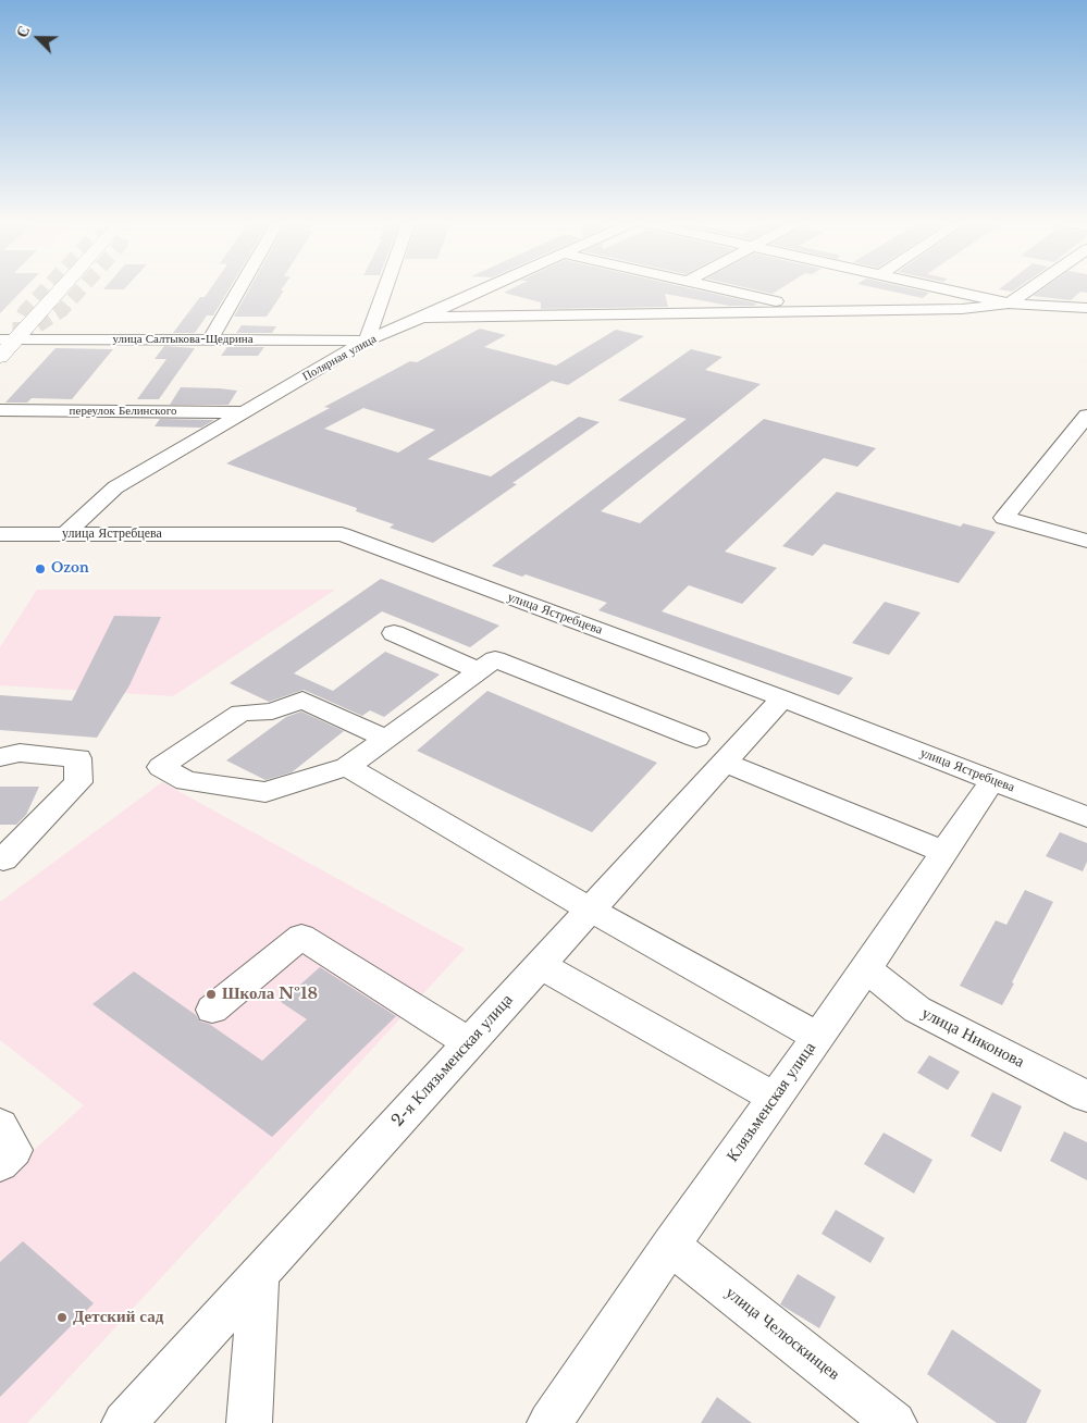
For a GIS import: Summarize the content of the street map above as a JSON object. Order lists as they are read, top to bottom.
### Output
{
  "streets": {
    "street": [
      "улица Салтыкова-Щедрина",
      "Полярная улица",
      "переулок Белинского",
      "улица Ястребцева",
      "улица Никонова",
      "2-я Клязьменская улица",
      "Клязьменская улица",
      "улица Челюскинцев"
    ]
  },
  "crossings": [
    ["улица Салтыкова-Щедрина", "Полярная улица"],
    ["Полярная улица", "переулок Белинского"],
    ["Полярная улица", "улица Ястребцева"],
    ["улица Ястребцева", "2-я Клязьменская улица"],
    ["улица Ястребцева", "Клязьменская улица"],
    ["улица Никонова", "Клязьменская улица"],
    ["Клязьменская улица", "улица Челюскинцев"]
  ],
  "places": ["Ozon", "Школа №18", "Детский сад"],
  "north": "top left"
}
